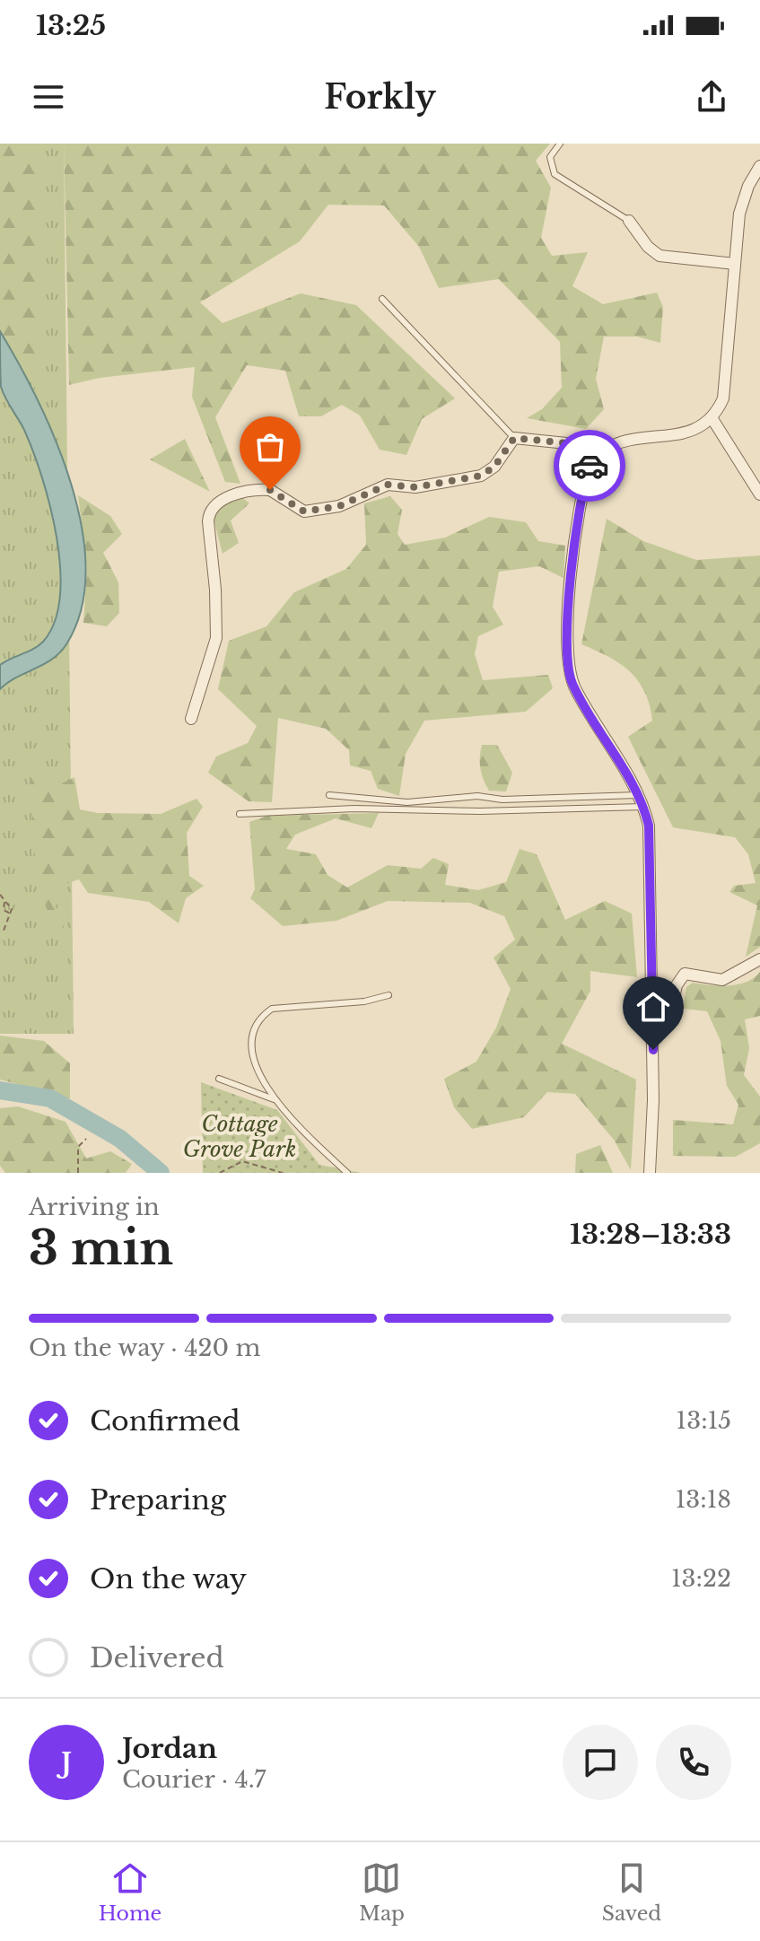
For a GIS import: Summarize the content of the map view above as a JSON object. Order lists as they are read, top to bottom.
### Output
{
  "parks": ["Cottage Grove Park"],
  "page": {
    "status": "13:25",
    "header": "Forkly",
    "heading": ["3 min", "Arriving in", "13:28–13:33"],
    "panel": ["Jordan", "Courier · 4.7"],
    "bar": "On the way · 420 m",
    "list": [
      ["Confirmed", "13:15"],
      ["Preparing", "13:18"],
      ["On the way", "13:22"],
      "Delivered"
    ],
    "round": "J",
    "tabs": ["Home", "Map", "Saved"]
  }
}
